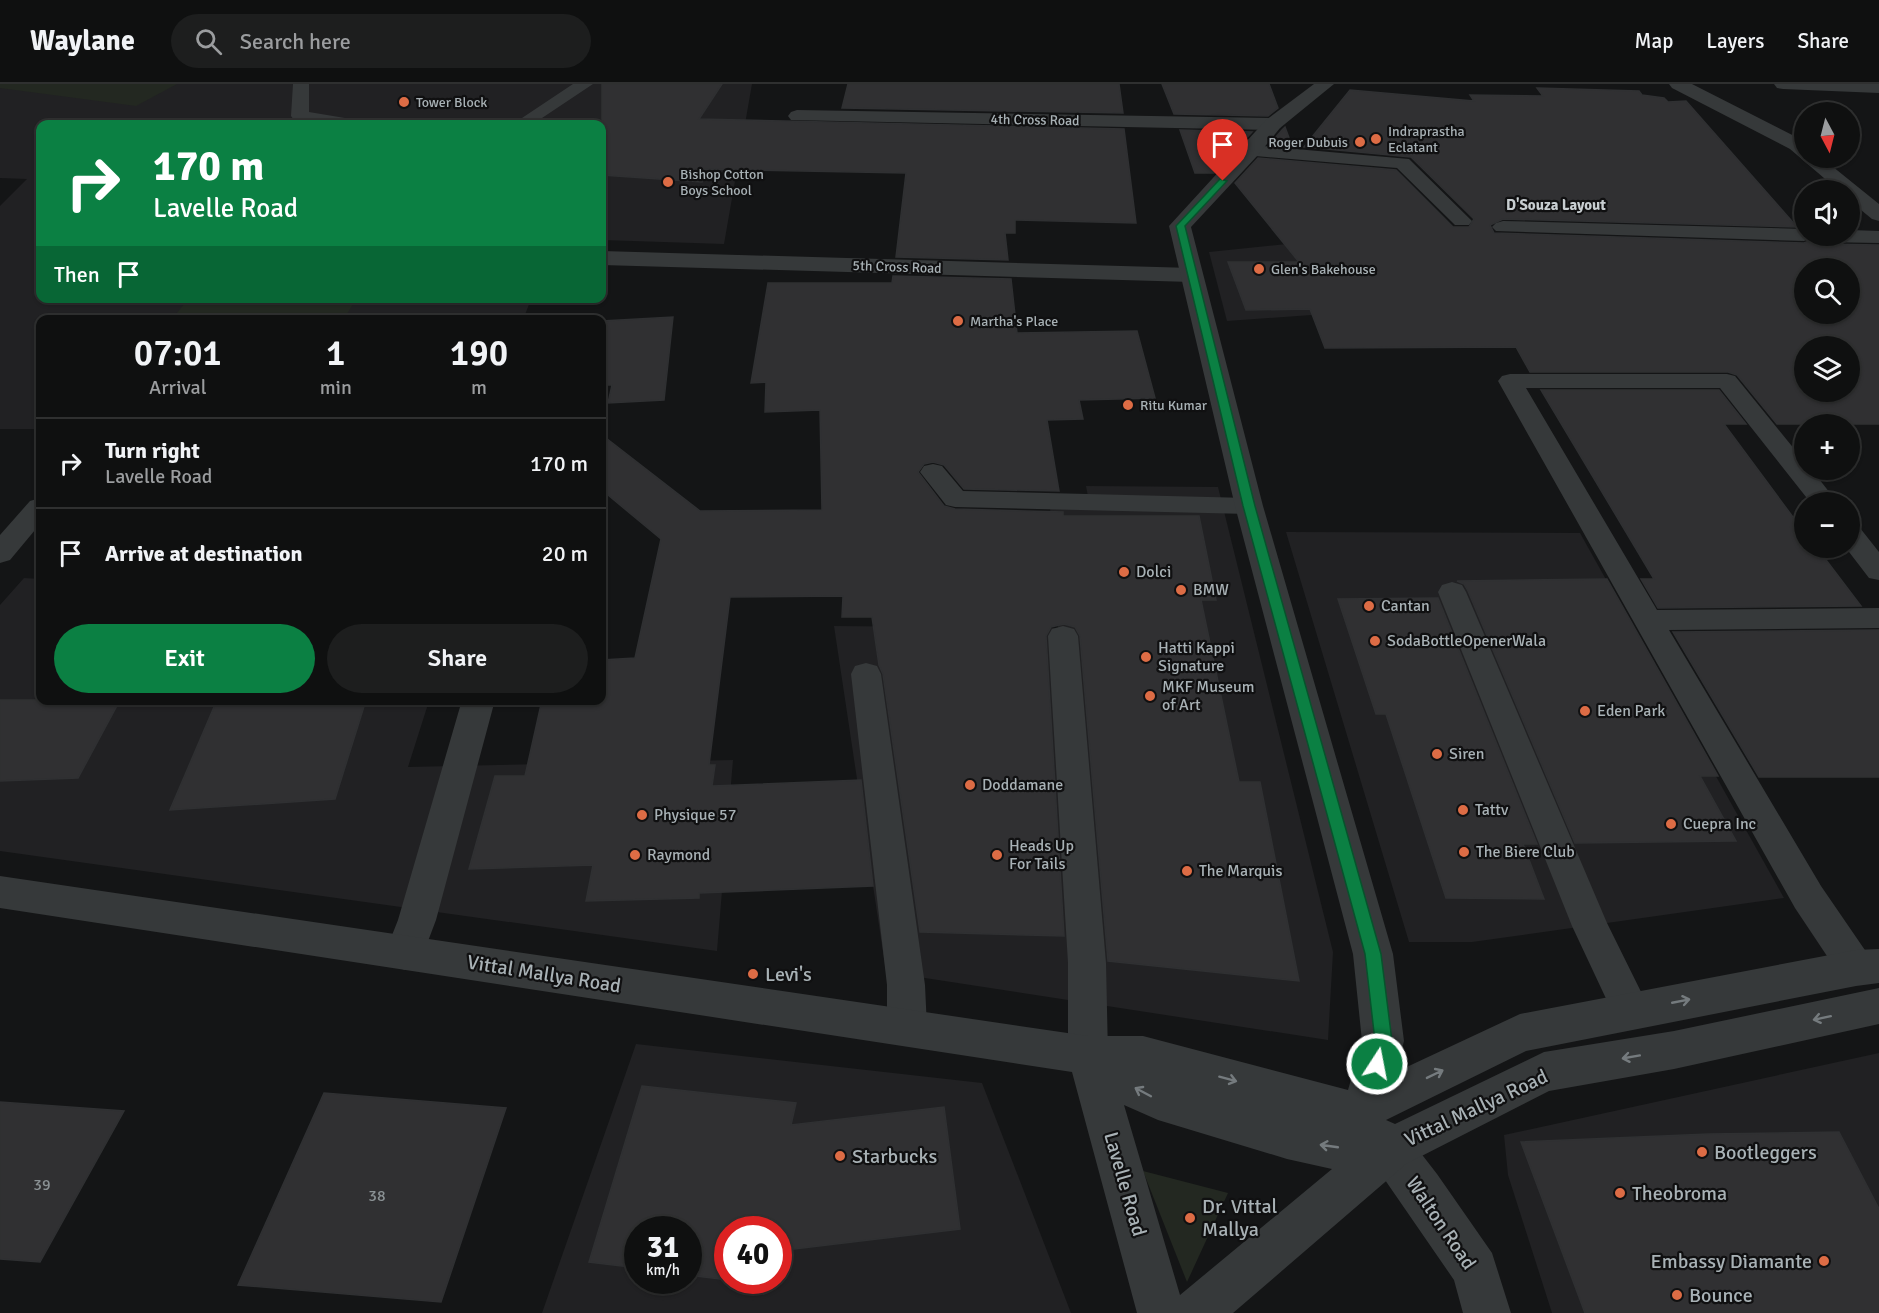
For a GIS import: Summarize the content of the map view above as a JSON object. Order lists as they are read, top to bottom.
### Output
{
  "streets": {
    "street": [
      "4th Cross Road",
      "5th Cross Road",
      "Vittal Mallya Road",
      "Lavelle Road",
      "Walton Road"
    ]
  },
  "crossings": [
    ["Vittal Mallya Road", "Lavelle Road"],
    ["Vittal Mallya Road", "Walton Road"]
  ],
  "districts": ["D'Souza Layout"],
  "places": [
    "Tower Block",
    "Indraprastha Eclatant",
    "Roger Dubuis",
    "Bishop Cotton Boys School",
    "Glen's Bakehouse",
    "Martha's Place",
    "Ritu Kumar",
    "Dolci",
    "BMW",
    "Cantan",
    "SodaBottleOpenerWala",
    "Hatti Kappi Signature",
    "MKF Museum of Art",
    "Eden Park",
    "Siren",
    "Doddamane",
    "Tattv",
    "Physique 57",
    "Cuepra Inc",
    "The Biere Club",
    "Raymond",
    "Heads Up For Tails",
    "The Marquis",
    "Levi's",
    "Bootleggers",
    "Starbucks",
    "Theobroma",
    "Dr. Vittal Mallya",
    "Embassy Diamante",
    "Bounce"
  ],
  "house_numbers": ["39", "38"],
  "north": "bottom",
  "page": {
    "header": "Waylane",
    "search": "Search here",
    "nav": ["Map", "Layers", "Share"],
    "map_buttons": ["+", "−"],
    "turn": ["170 m", "Lavelle Road"],
    "then": "Then",
    "eta": [
      "07:01",
      "Arrival",
      "1",
      "min",
      "190",
      "m"
    ],
    "list": [
      {
        "name": "Turn right",
        "note": "Lavelle Road",
        "value": "170 m"
      },
      {
        "name": "Arrive at destination",
        "value": "20 m"
      }
    ],
    "buttons": ["Exit", "Share"],
    "speed": "31 km/h",
    "limit": "40"
  }
}
